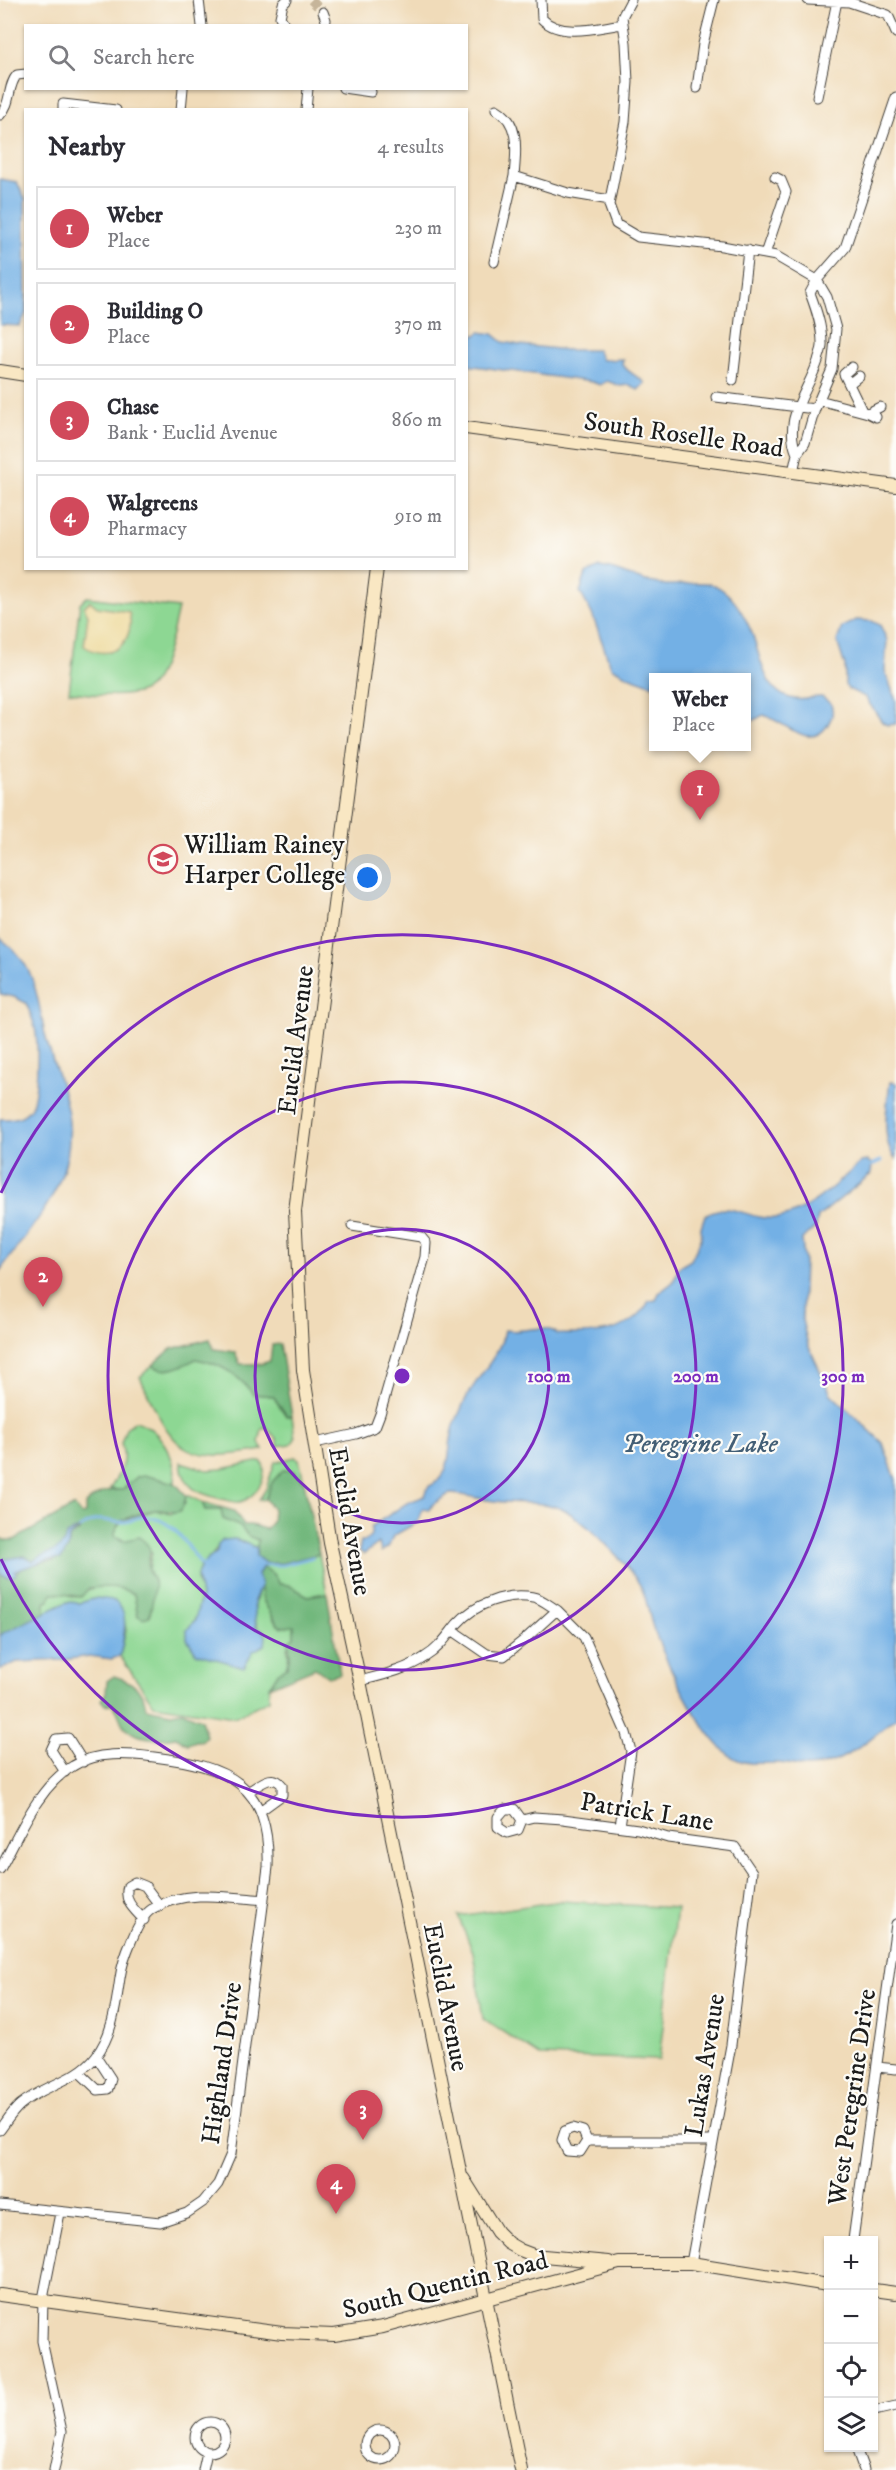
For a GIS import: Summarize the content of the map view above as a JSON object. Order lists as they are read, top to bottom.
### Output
{
  "streets": {
    "main road": ["South Roselle Road", "Euclid Avenue", "South Quentin Road"],
    "street": [
      "Patrick Lane",
      "Highland Drive",
      "Lukas Avenue",
      "West Peregrine Drive"
    ]
  },
  "crossings": [
    ["Euclid Avenue", "South Quentin Road"],
    ["Patrick Lane", "Lukas Avenue"],
    ["Lukas Avenue", "South Quentin Road"]
  ],
  "water": ["Peregrine Lake"],
  "places": {
    "school or university": ["William Rainey Harper College"]
  },
  "page": {
    "search": "Search here",
    "heading": ["Nearby", "4 results"],
    "list": [
      {
        "mark": "1",
        "name": "Weber",
        "note": "Place",
        "value": "230 m"
      },
      {
        "mark": "2",
        "name": "Building O",
        "note": "Place",
        "value": "370 m"
      },
      {
        "mark": "3",
        "name": "Chase",
        "note": "Bank · Euclid Avenue",
        "value": "860 m"
      },
      {
        "mark": "4",
        "name": "Walgreens",
        "note": "Pharmacy",
        "value": "910 m"
      }
    ],
    "popup": ["Weber", "Place"],
    "pins": [
      "1",
      "2",
      "3",
      "4"
    ],
    "map_buttons": ["+", "−"]
  },
  "rings": ["100 m", "200 m", "300 m"]
}
